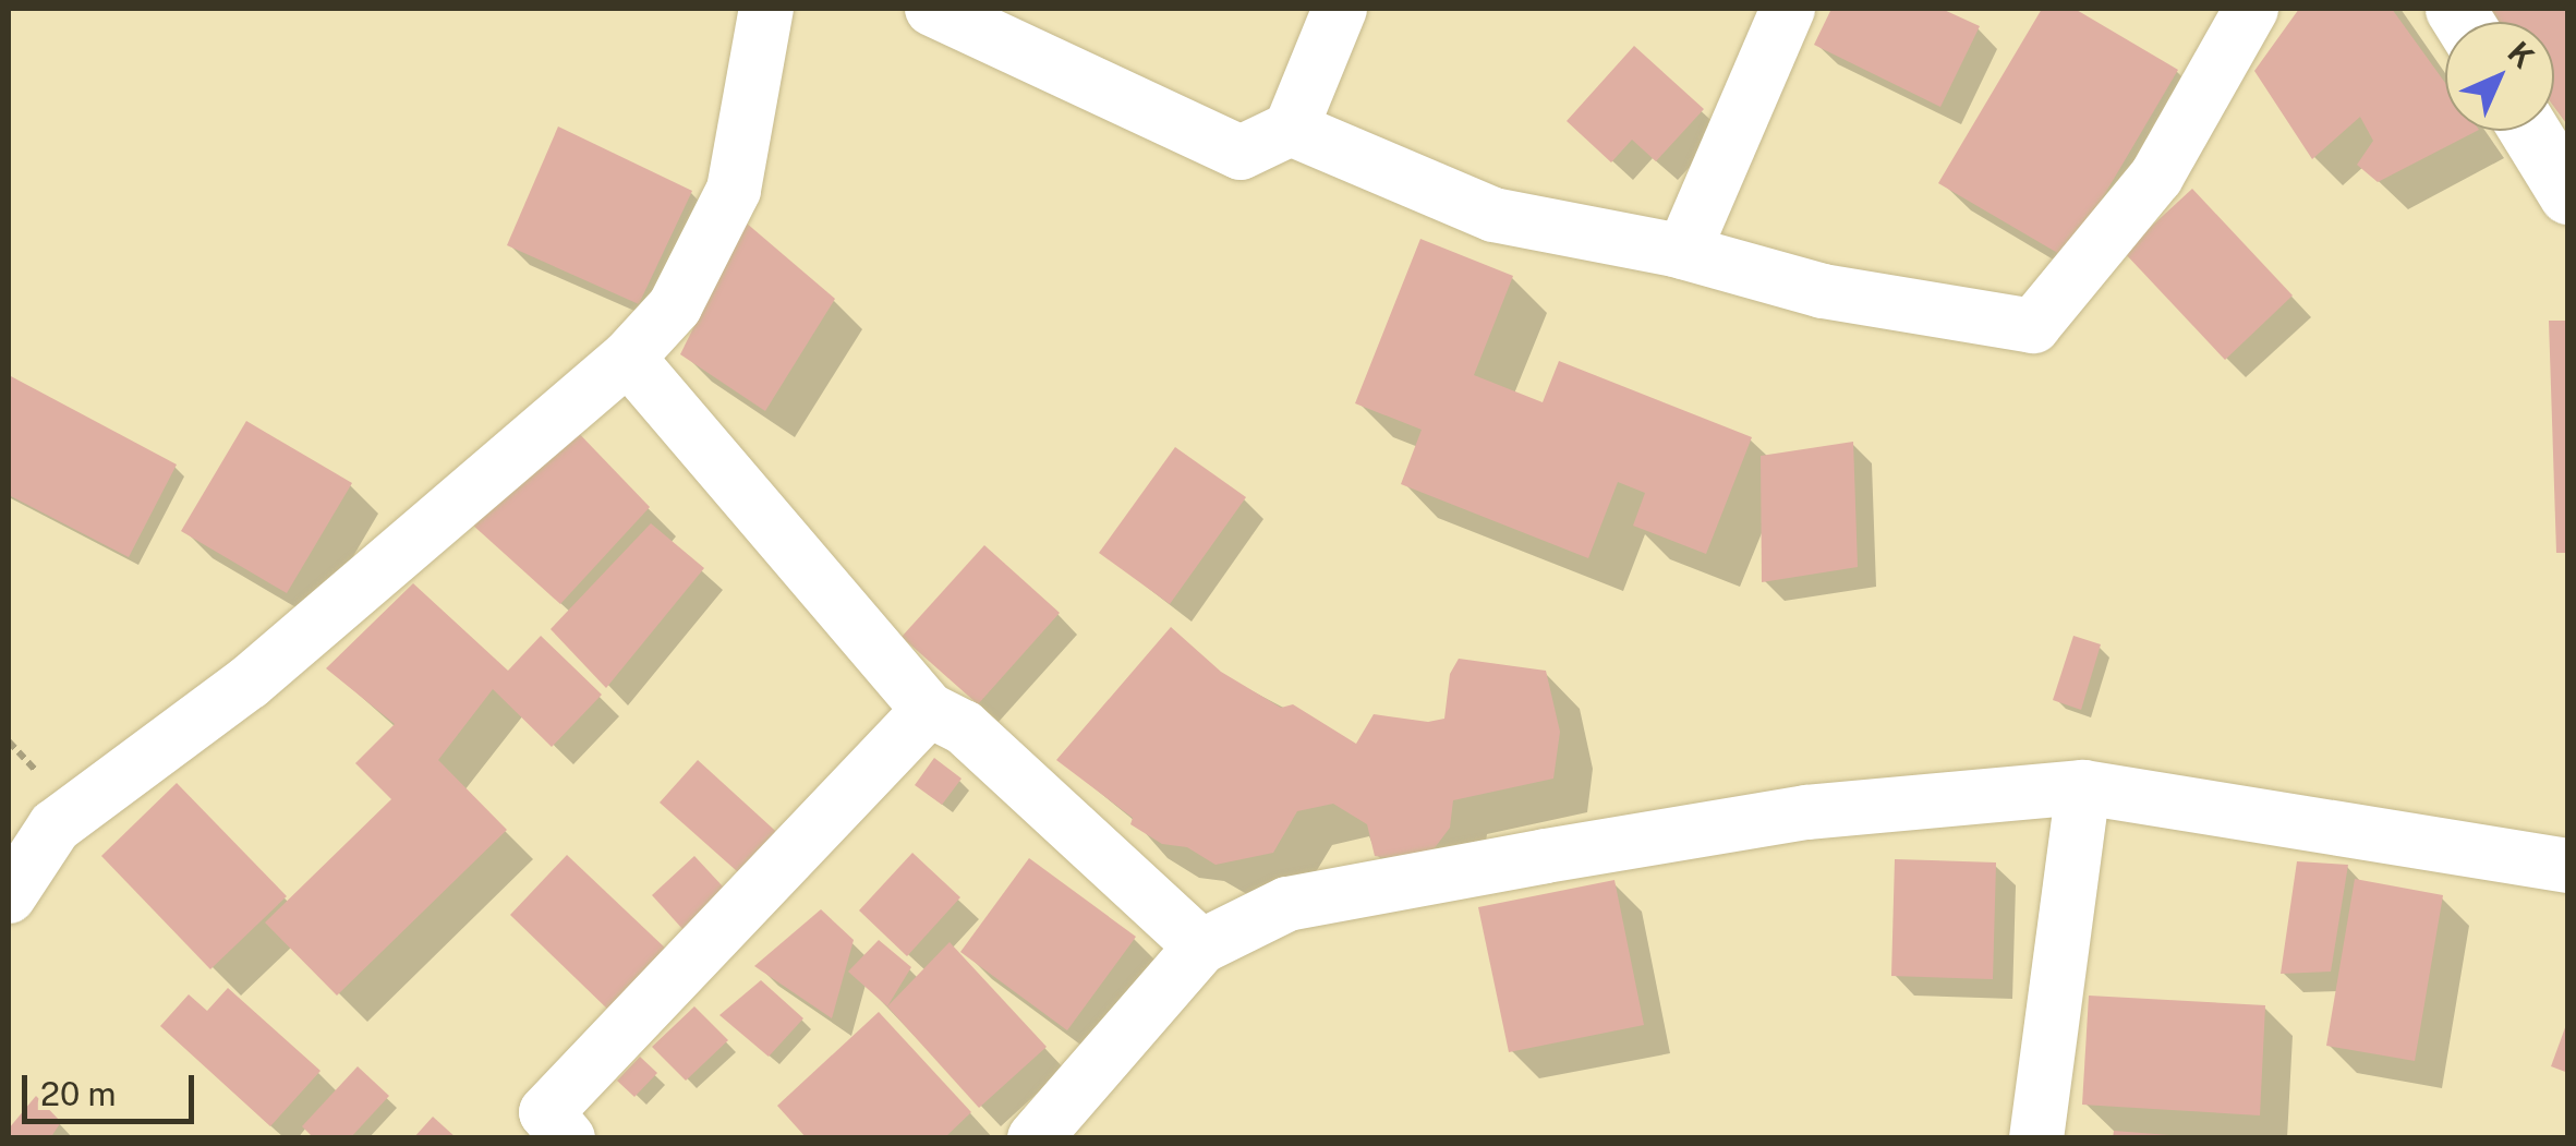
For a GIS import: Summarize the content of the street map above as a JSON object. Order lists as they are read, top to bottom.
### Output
{
  "scale_bar": "20 m",
  "north": "top right"
}
